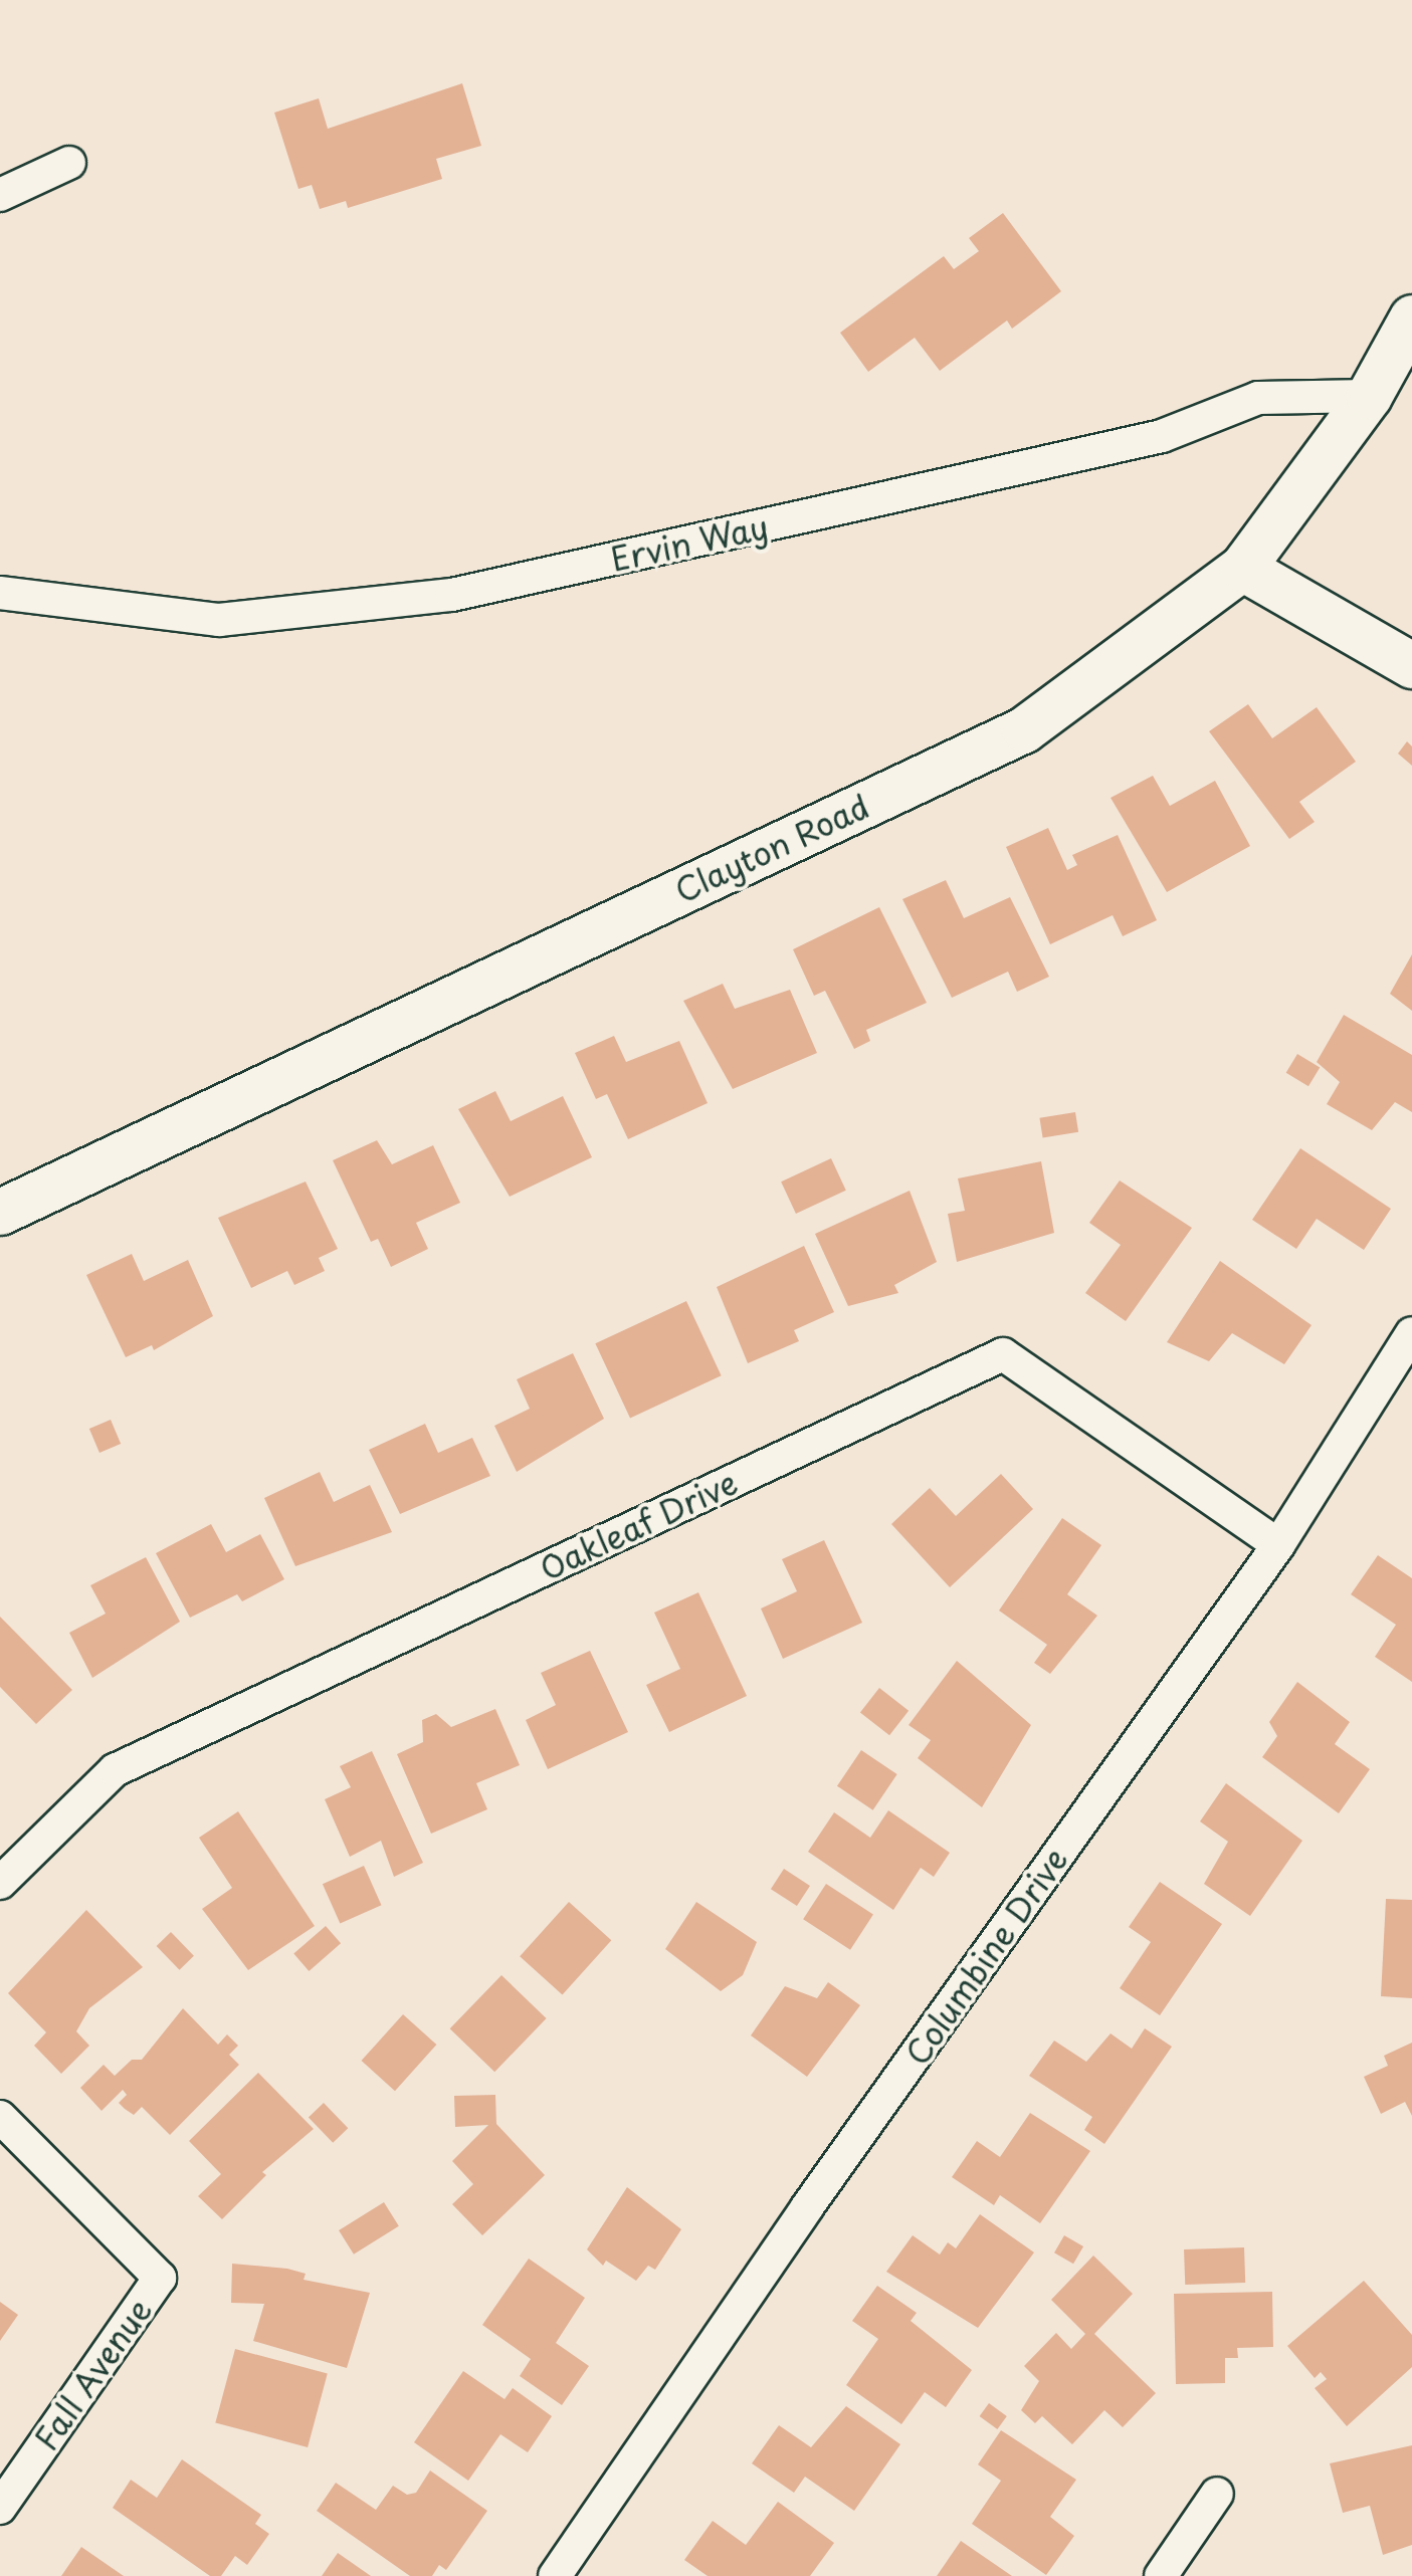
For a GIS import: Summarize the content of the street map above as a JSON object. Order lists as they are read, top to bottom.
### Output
{
  "streets": {
    "street": [
      "Ervin Way",
      "Clayton Road",
      "Oakleaf Drive",
      "Columbine Drive",
      "Fall Avenue"
    ]
  },
  "crossings": [
    ["Ervin Way", "Clayton Road"],
    ["Oakleaf Drive", "Columbine Drive"]
  ]
}
